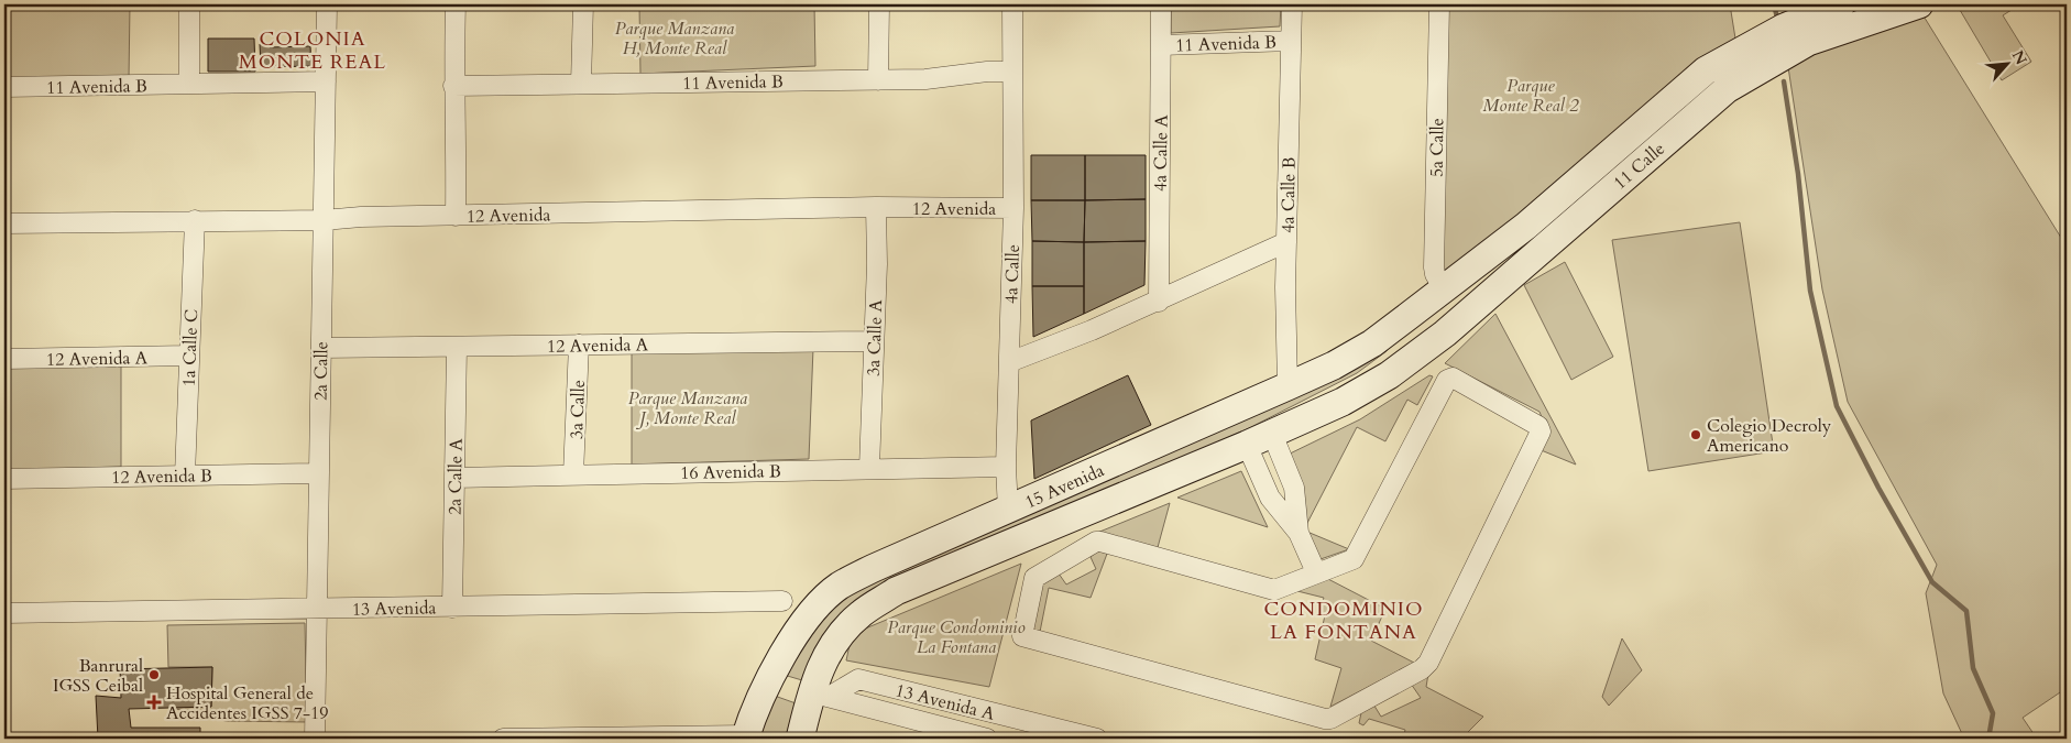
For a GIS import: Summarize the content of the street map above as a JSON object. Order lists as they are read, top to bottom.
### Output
{
  "streets": {
    "main road": ["11 Calle", "15 Avenida"],
    "street": [
      "11 Avenida B",
      "5a Calle",
      "4a Calle A",
      "4a Calle B",
      "12 Avenida",
      "4a Calle",
      "3a Calle A",
      "12 Avenida A",
      "1a Calle C",
      "2a Calle",
      "3a Calle",
      "16 Avenida B",
      "12 Avenida B",
      "2a Calle A",
      "13 Avenida",
      "13 Avenida A"
    ]
  },
  "crossings": [
    ["11 Avenida B", "4a Calle A"],
    ["11 Avenida B", "4a Calle B"],
    ["11 Avenida B", "4a Calle"],
    ["11 Avenida B", "2a Calle"],
    ["5a Calle", "11 Calle"],
    ["5a Calle", "15 Avenida"],
    ["11 Calle", "15 Avenida"],
    ["4a Calle B", "15 Avenida"],
    ["12 Avenida", "4a Calle"],
    ["12 Avenida", "3a Calle A"],
    ["12 Avenida", "1a Calle C"],
    ["12 Avenida", "2a Calle"],
    ["4a Calle", "16 Avenida B"],
    ["4a Calle", "15 Avenida"],
    ["3a Calle A", "12 Avenida A"],
    ["3a Calle A", "16 Avenida B"],
    ["12 Avenida A", "1a Calle C"],
    ["12 Avenida A", "2a Calle"],
    ["12 Avenida A", "3a Calle"],
    ["12 Avenida A", "2a Calle A"],
    ["1a Calle C", "12 Avenida B"],
    ["2a Calle", "12 Avenida B"],
    ["2a Calle", "13 Avenida"],
    ["3a Calle", "16 Avenida B"],
    ["16 Avenida B", "2a Calle A"],
    ["2a Calle A", "13 Avenida"],
    ["15 Avenida", "13 Avenida A"]
  ],
  "districts": ["COLONIA MONTE REAL", "CONDOMINIO LA FONTANA"],
  "parks": [
    "Parque Manzana H, Monte Real",
    "Parque Monte Real 2",
    "Parque Manzana J, Monte Real",
    "Parque Condominio La Fontana"
  ],
  "places": {
    "other": ["Colegio Decroly Americano", "Banrural IGSS Ceibal"],
    "health": ["Hospital General de Accidentes IGSS 7-19"]
  },
  "north": "top right"
}
